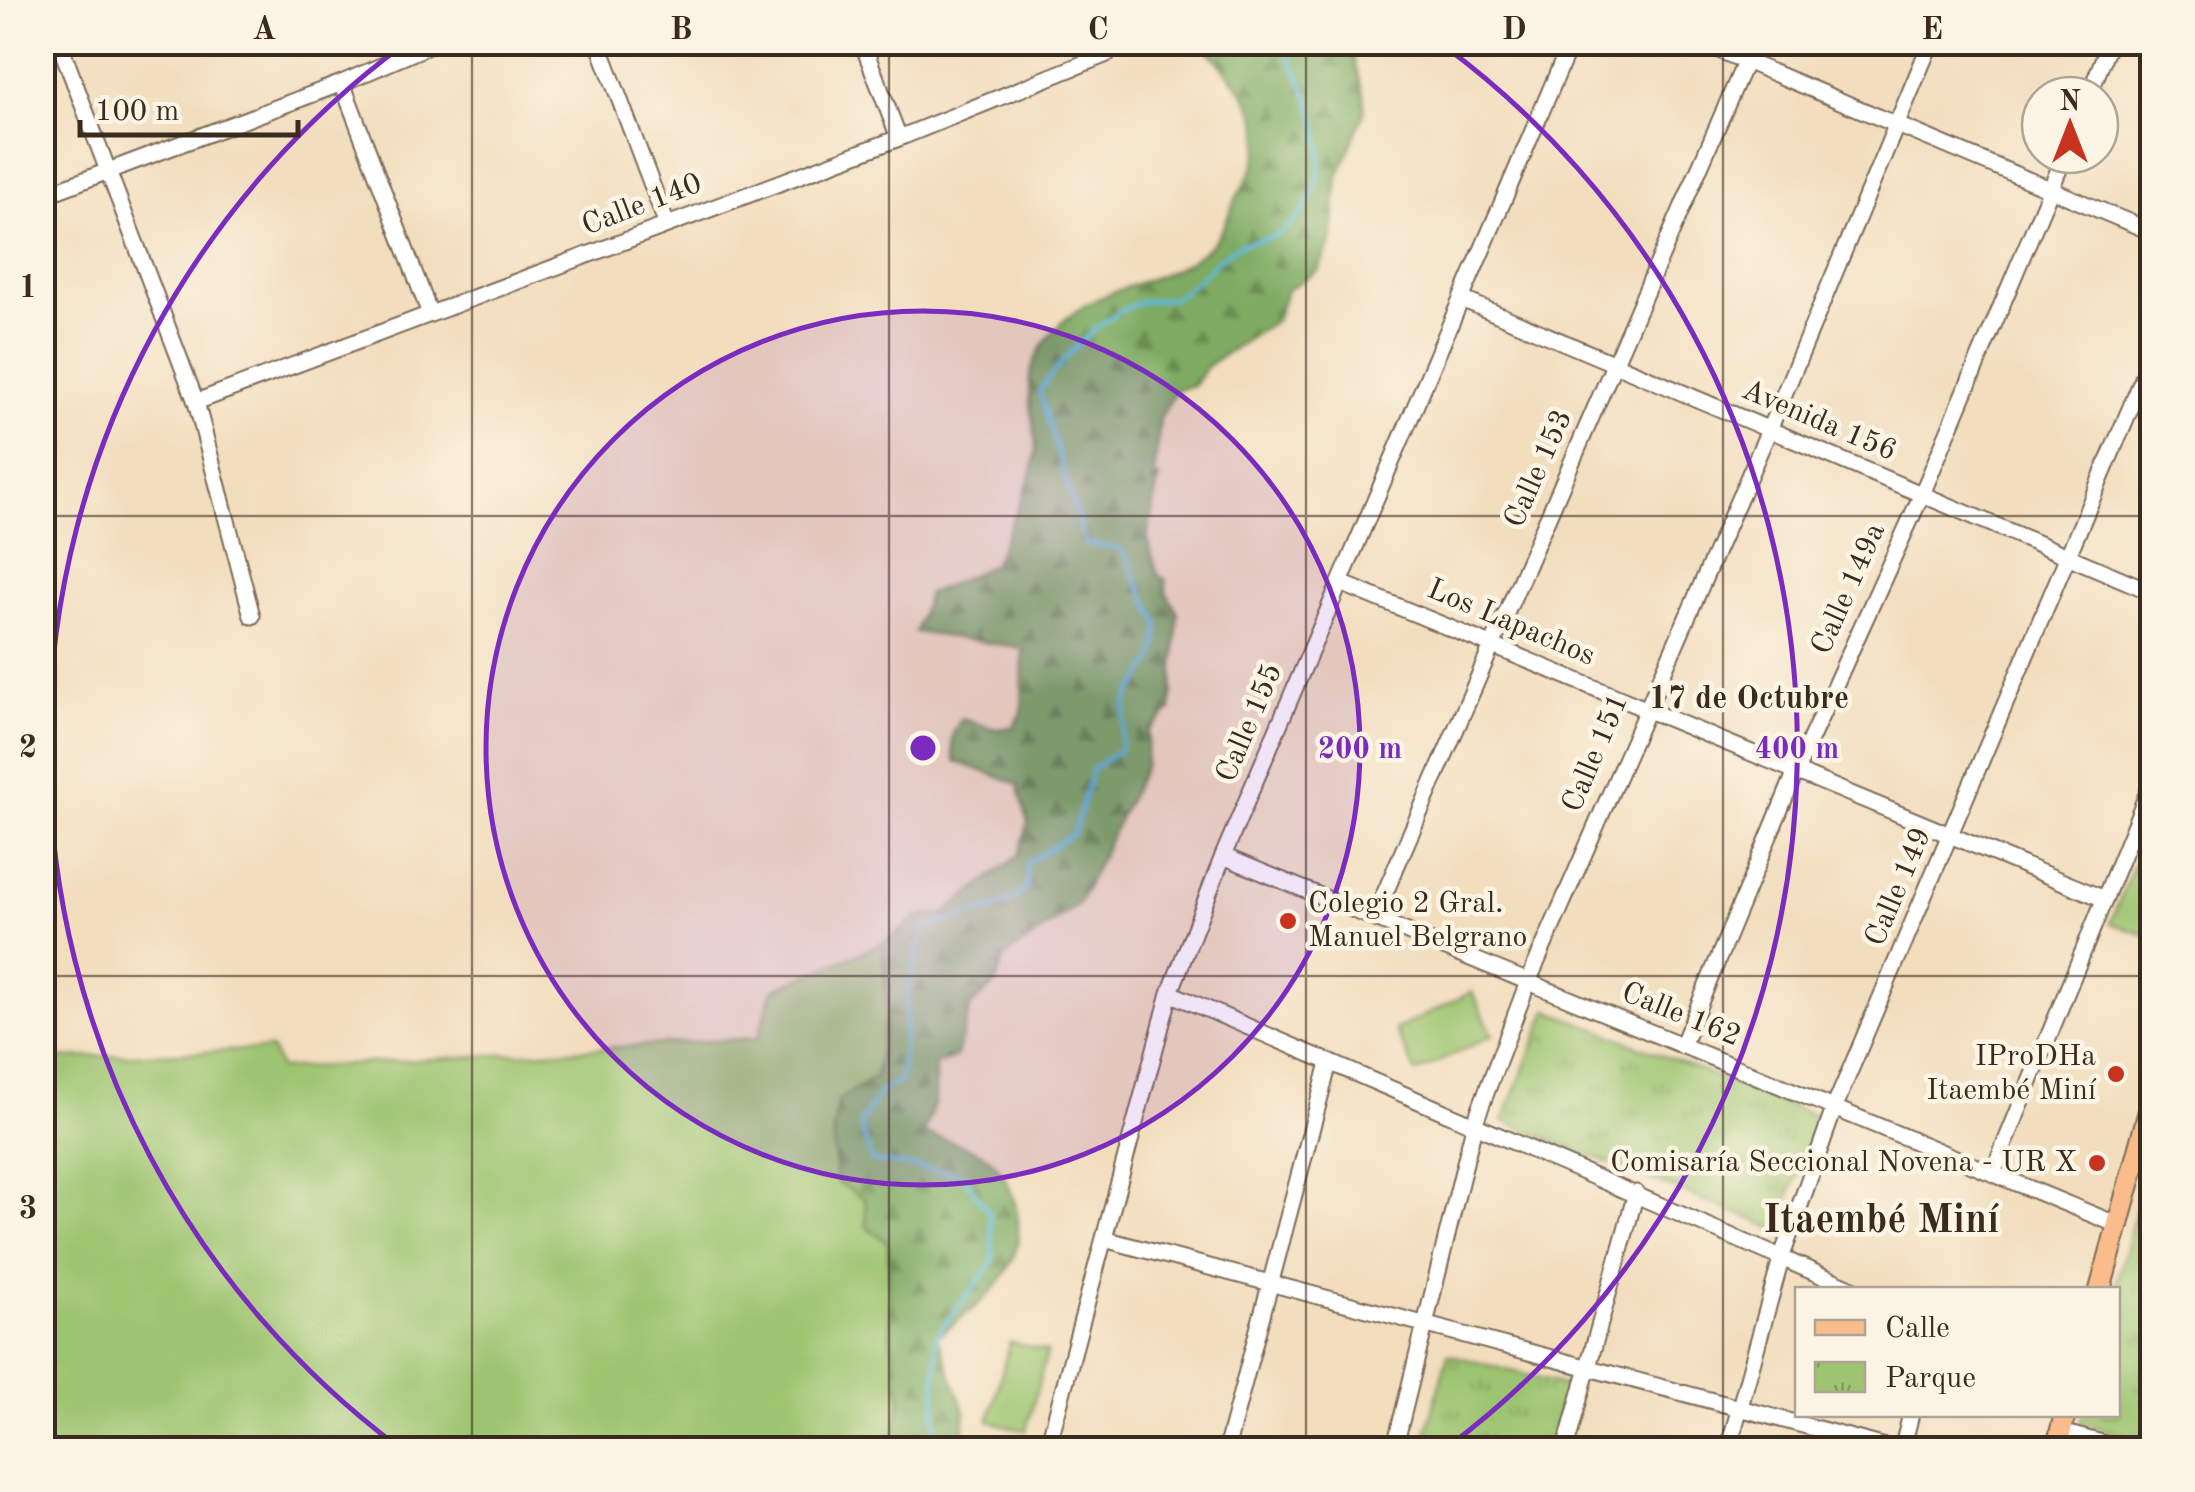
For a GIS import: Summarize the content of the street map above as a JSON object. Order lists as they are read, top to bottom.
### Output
{
  "streets": {
    "street": [
      "Calle 140",
      "Avenida 156",
      "Calle 153",
      "Calle 149a",
      "Los Lapachos",
      "Calle 155",
      "Calle 151",
      "Calle 149",
      "Calle 162"
    ]
  },
  "crossings": [
    ["Avenida 156", "Calle 153"],
    ["Avenida 156", "Calle 149a"],
    ["Avenida 156", "Calle 155"],
    ["Avenida 156", "Calle 151"],
    ["Avenida 156", "Calle 149"],
    ["Calle 153", "Los Lapachos"],
    ["Calle 153", "Calle 162"],
    ["Calle 149a", "Los Lapachos"],
    ["Calle 149a", "Calle 162"],
    ["Los Lapachos", "Calle 155"],
    ["Los Lapachos", "Calle 151"],
    ["Los Lapachos", "Calle 149"],
    ["Calle 155", "Calle 162"],
    ["Calle 151", "Calle 162"],
    ["Calle 149", "Calle 162"]
  ],
  "districts": ["17 de Octubre", "Itaembé Miní"],
  "places": ["Colegio 2 Gral. Manuel Belgrano", "IProDHa Itaembé Miní", "Comisaría Seccional Novena - UR X"],
  "legend": ["Calle", "Parque"],
  "scale_bar": "100 m",
  "north": "top",
  "grid": {
    "columns": [
      "A",
      "B",
      "C",
      "D",
      "E"
    ],
    "rows": ["1", "2", "3"]
  },
  "rings": ["200 m", "400 m"]
}
